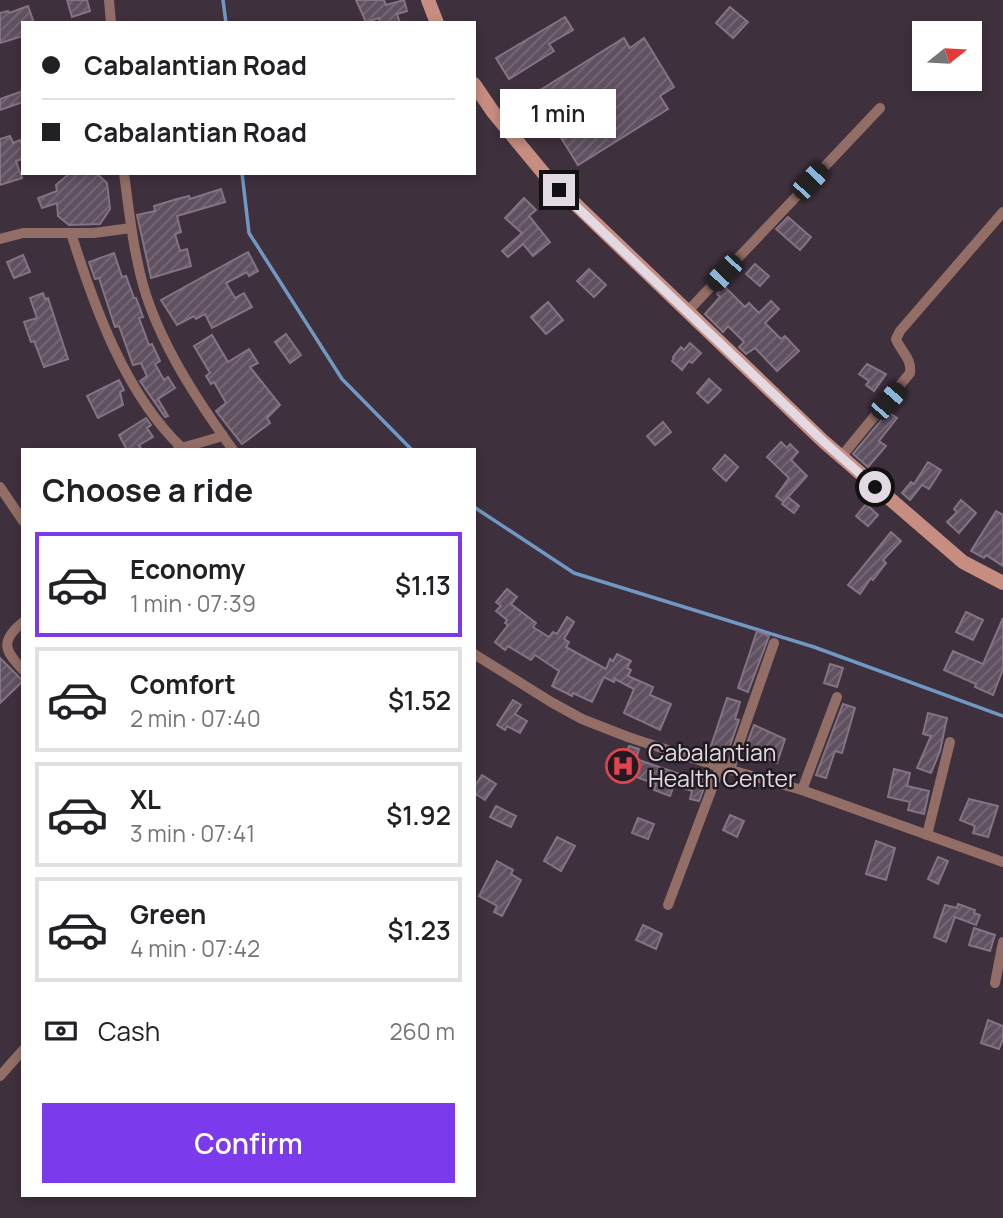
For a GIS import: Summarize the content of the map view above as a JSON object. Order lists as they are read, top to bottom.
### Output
{
  "places": {
    "hospital": ["Cabalantian Health Center"]
  },
  "north": "right",
  "page": {
    "banner": ["Cabalantian Road", "Cabalantian Road"],
    "bubble": "1 min",
    "heading": "Choose a ride",
    "list": [
      {
        "name": "Economy",
        "note": "1 min · 07:39",
        "value": "$1.13"
      },
      {
        "name": "Comfort",
        "note": "2 min · 07:40",
        "value": "$1.52"
      },
      {
        "name": "XL",
        "note": "3 min · 07:41",
        "value": "$1.92"
      },
      {
        "name": "Green",
        "note": "4 min · 07:42",
        "value": "$1.23"
      }
    ],
    "pay": ["Cash", "260 m"],
    "buttons": "Confirm"
  }
}
